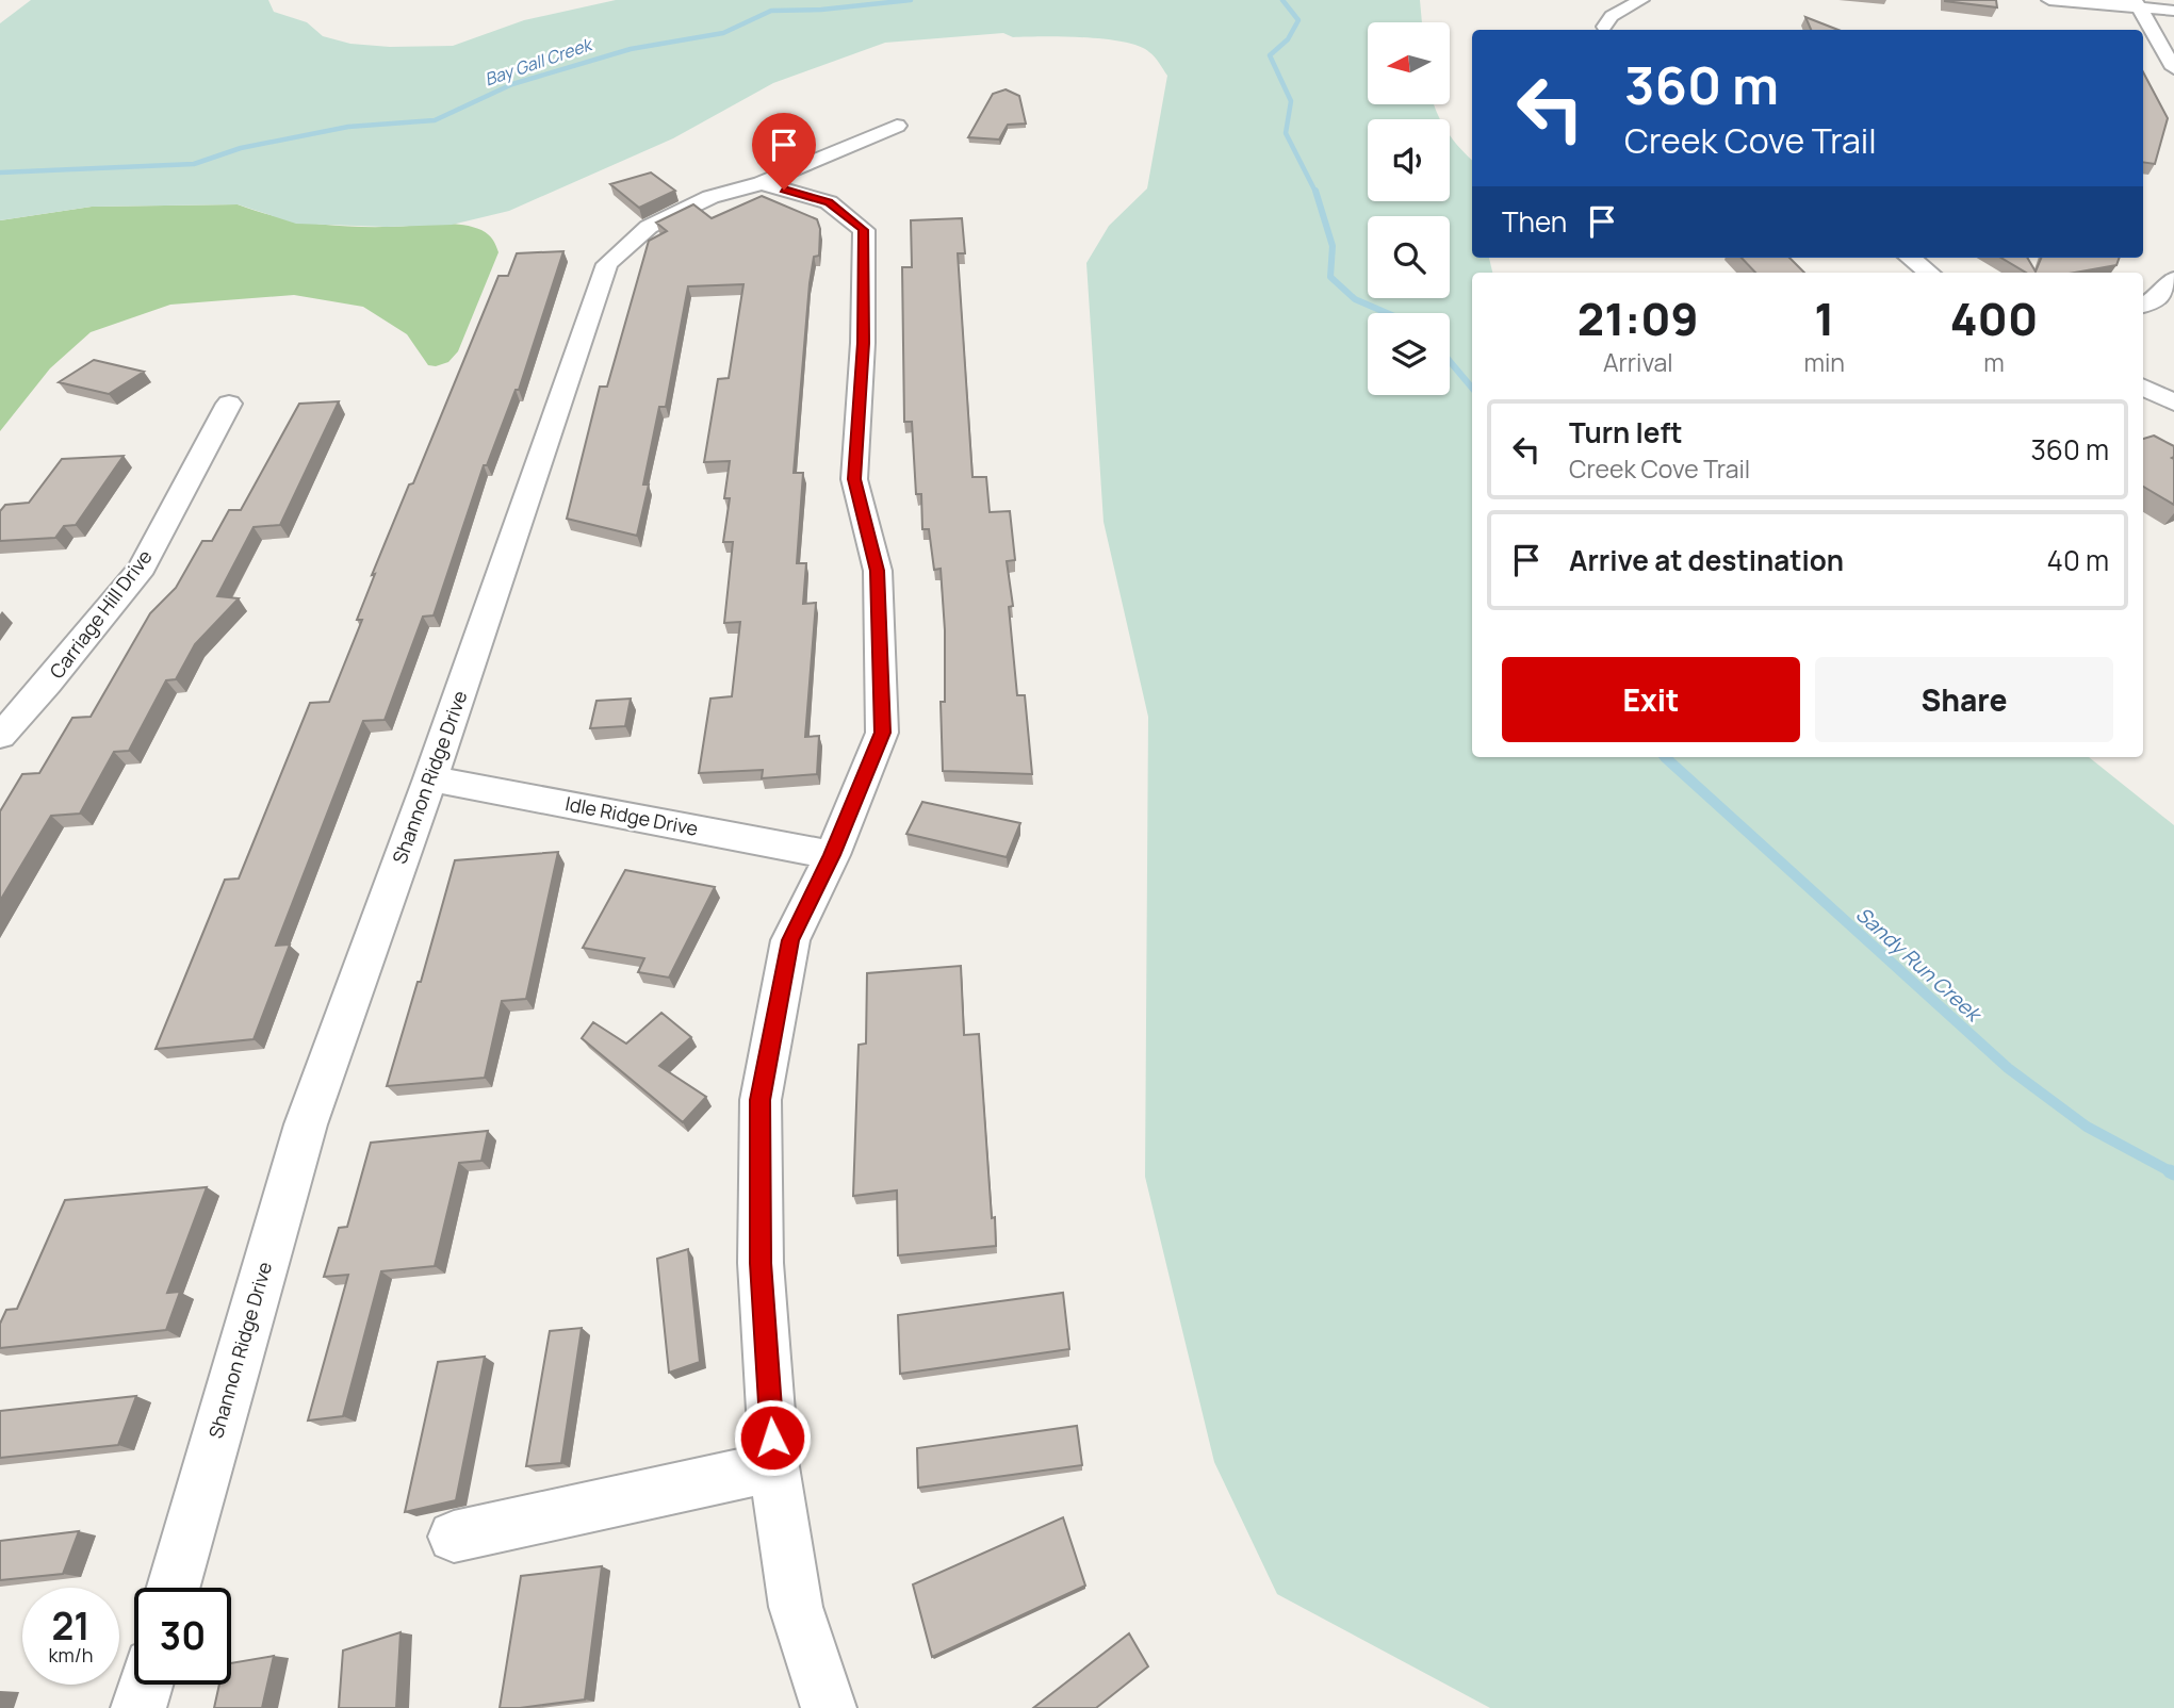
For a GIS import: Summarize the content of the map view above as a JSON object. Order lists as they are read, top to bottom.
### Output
{
  "streets": {
    "street": ["Carriage Hill Drive", "Shannon Ridge Drive", "Idle Ridge Drive"]
  },
  "crossings": [
    ["Shannon Ridge Drive", "Idle Ridge Drive"]
  ],
  "water": ["Bay Gall Creek", "Sandy Run Creek"],
  "north": "left",
  "page": {
    "turn": ["360 m", "Creek Cove Trail"],
    "then": "Then",
    "eta": [
      "21:09",
      "Arrival",
      "1",
      "min",
      "400",
      "m"
    ],
    "list": [
      {
        "name": "Turn left",
        "note": "Creek Cove Trail",
        "value": "360 m"
      },
      {
        "name": "Arrive at destination",
        "value": "40 m"
      }
    ],
    "buttons": ["Exit", "Share"],
    "speed": "21 km/h",
    "limit": "30"
  }
}
